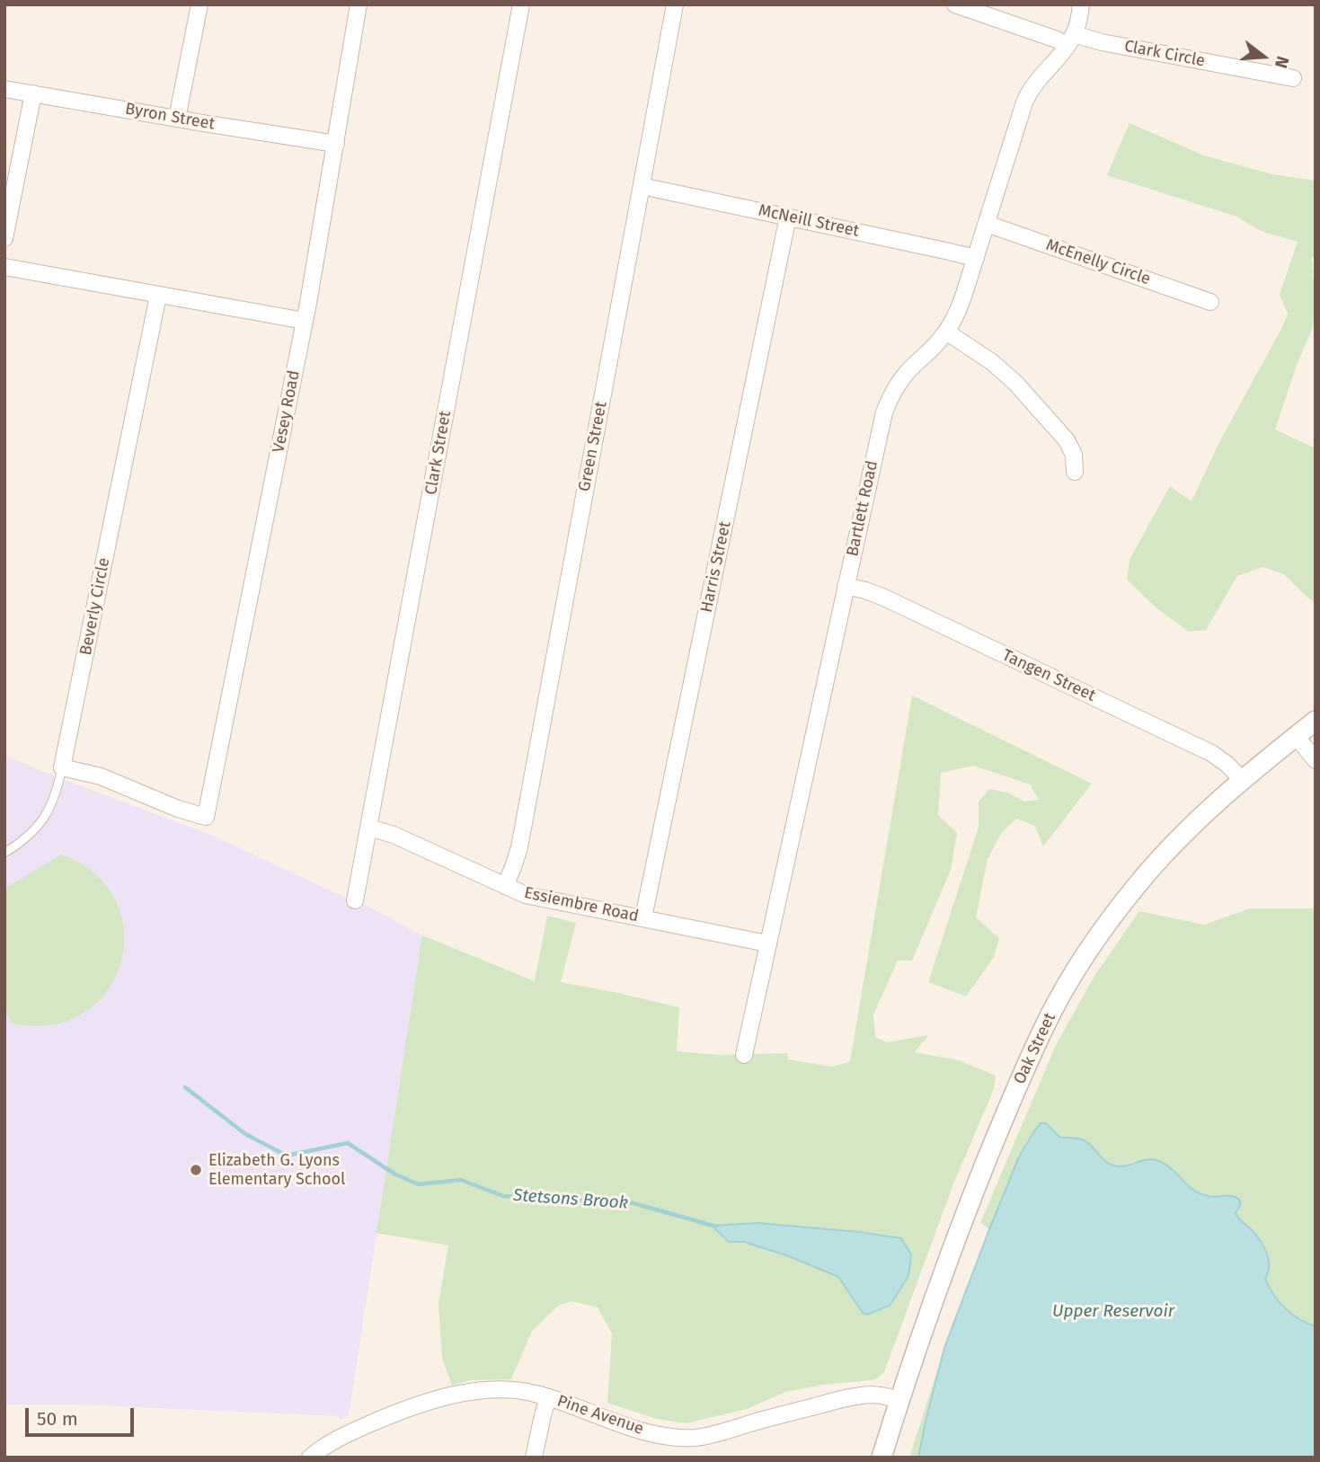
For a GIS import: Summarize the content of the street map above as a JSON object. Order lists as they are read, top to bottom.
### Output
{
  "streets": {
    "street": [
      "Clark Circle",
      "Byron Street",
      "McNeill Street",
      "McEnelly Circle",
      "Vesey Road",
      "Green Street",
      "Clark Street",
      "Bartlett Road",
      "Harris Street",
      "Beverly Circle",
      "Tangen Street",
      "Essiembre Road",
      "Oak Street",
      "Pine Avenue"
    ]
  },
  "crossings": [
    ["Clark Circle", "Bartlett Road"],
    ["Byron Street", "Vesey Road"],
    ["McNeill Street", "Green Street"],
    ["McNeill Street", "Bartlett Road"],
    ["McNeill Street", "Harris Street"],
    ["McEnelly Circle", "Bartlett Road"],
    ["Vesey Road", "Beverly Circle"],
    ["Green Street", "Essiembre Road"],
    ["Clark Street", "Essiembre Road"],
    ["Bartlett Road", "Tangen Street"],
    ["Bartlett Road", "Essiembre Road"],
    ["Harris Street", "Essiembre Road"],
    ["Tangen Street", "Oak Street"],
    ["Oak Street", "Pine Avenue"]
  ],
  "water": ["Stetsons Brook", "Upper Reservoir"],
  "places": ["Elizabeth G. Lyons Elementary School"],
  "scale_bar": "50 m",
  "north": "right"
}
